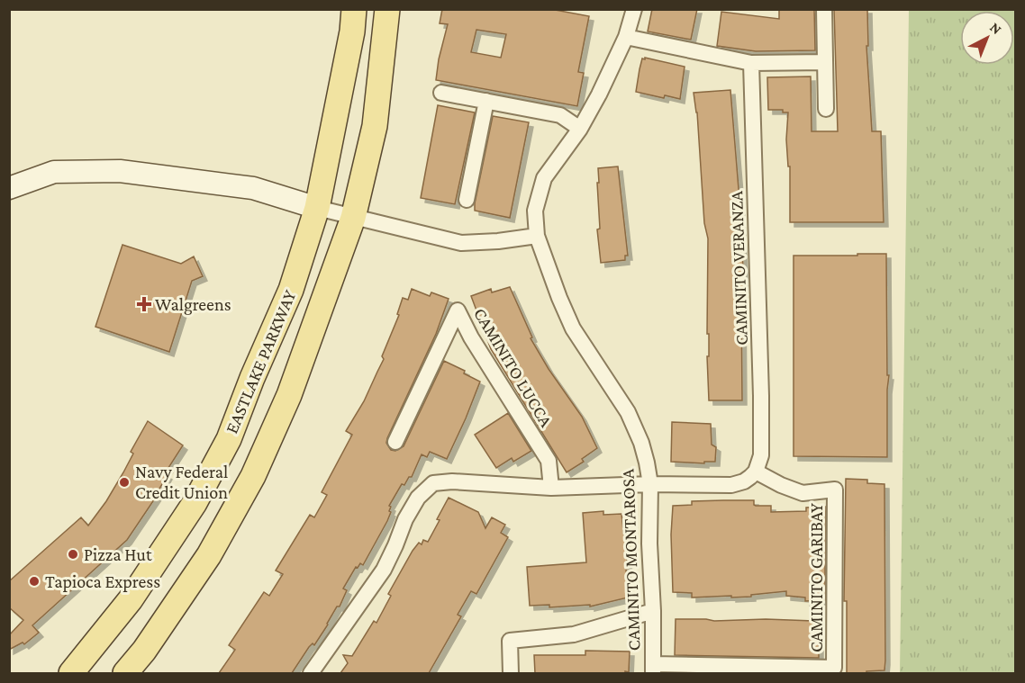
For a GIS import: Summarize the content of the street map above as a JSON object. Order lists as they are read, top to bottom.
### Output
{
  "streets": {
    "main road": ["EASTLAKE PARKWAY"],
    "street": [
      "CAMINITO VERANZA",
      "CAMINITO LUCCA",
      "CAMINITO MONTAROSA",
      "CAMINITO GARIBAY"
    ]
  },
  "crossings": [
    ["CAMINITO VERANZA", "CAMINITO GARIBAY"],
    ["CAMINITO MONTAROSA", "CAMINITO GARIBAY"]
  ],
  "places": {
    "health": ["Walgreens"],
    "other": ["Navy Federal Credit Union", "Pizza Hut", "Tapioca Express"]
  },
  "north": "top right"
}
